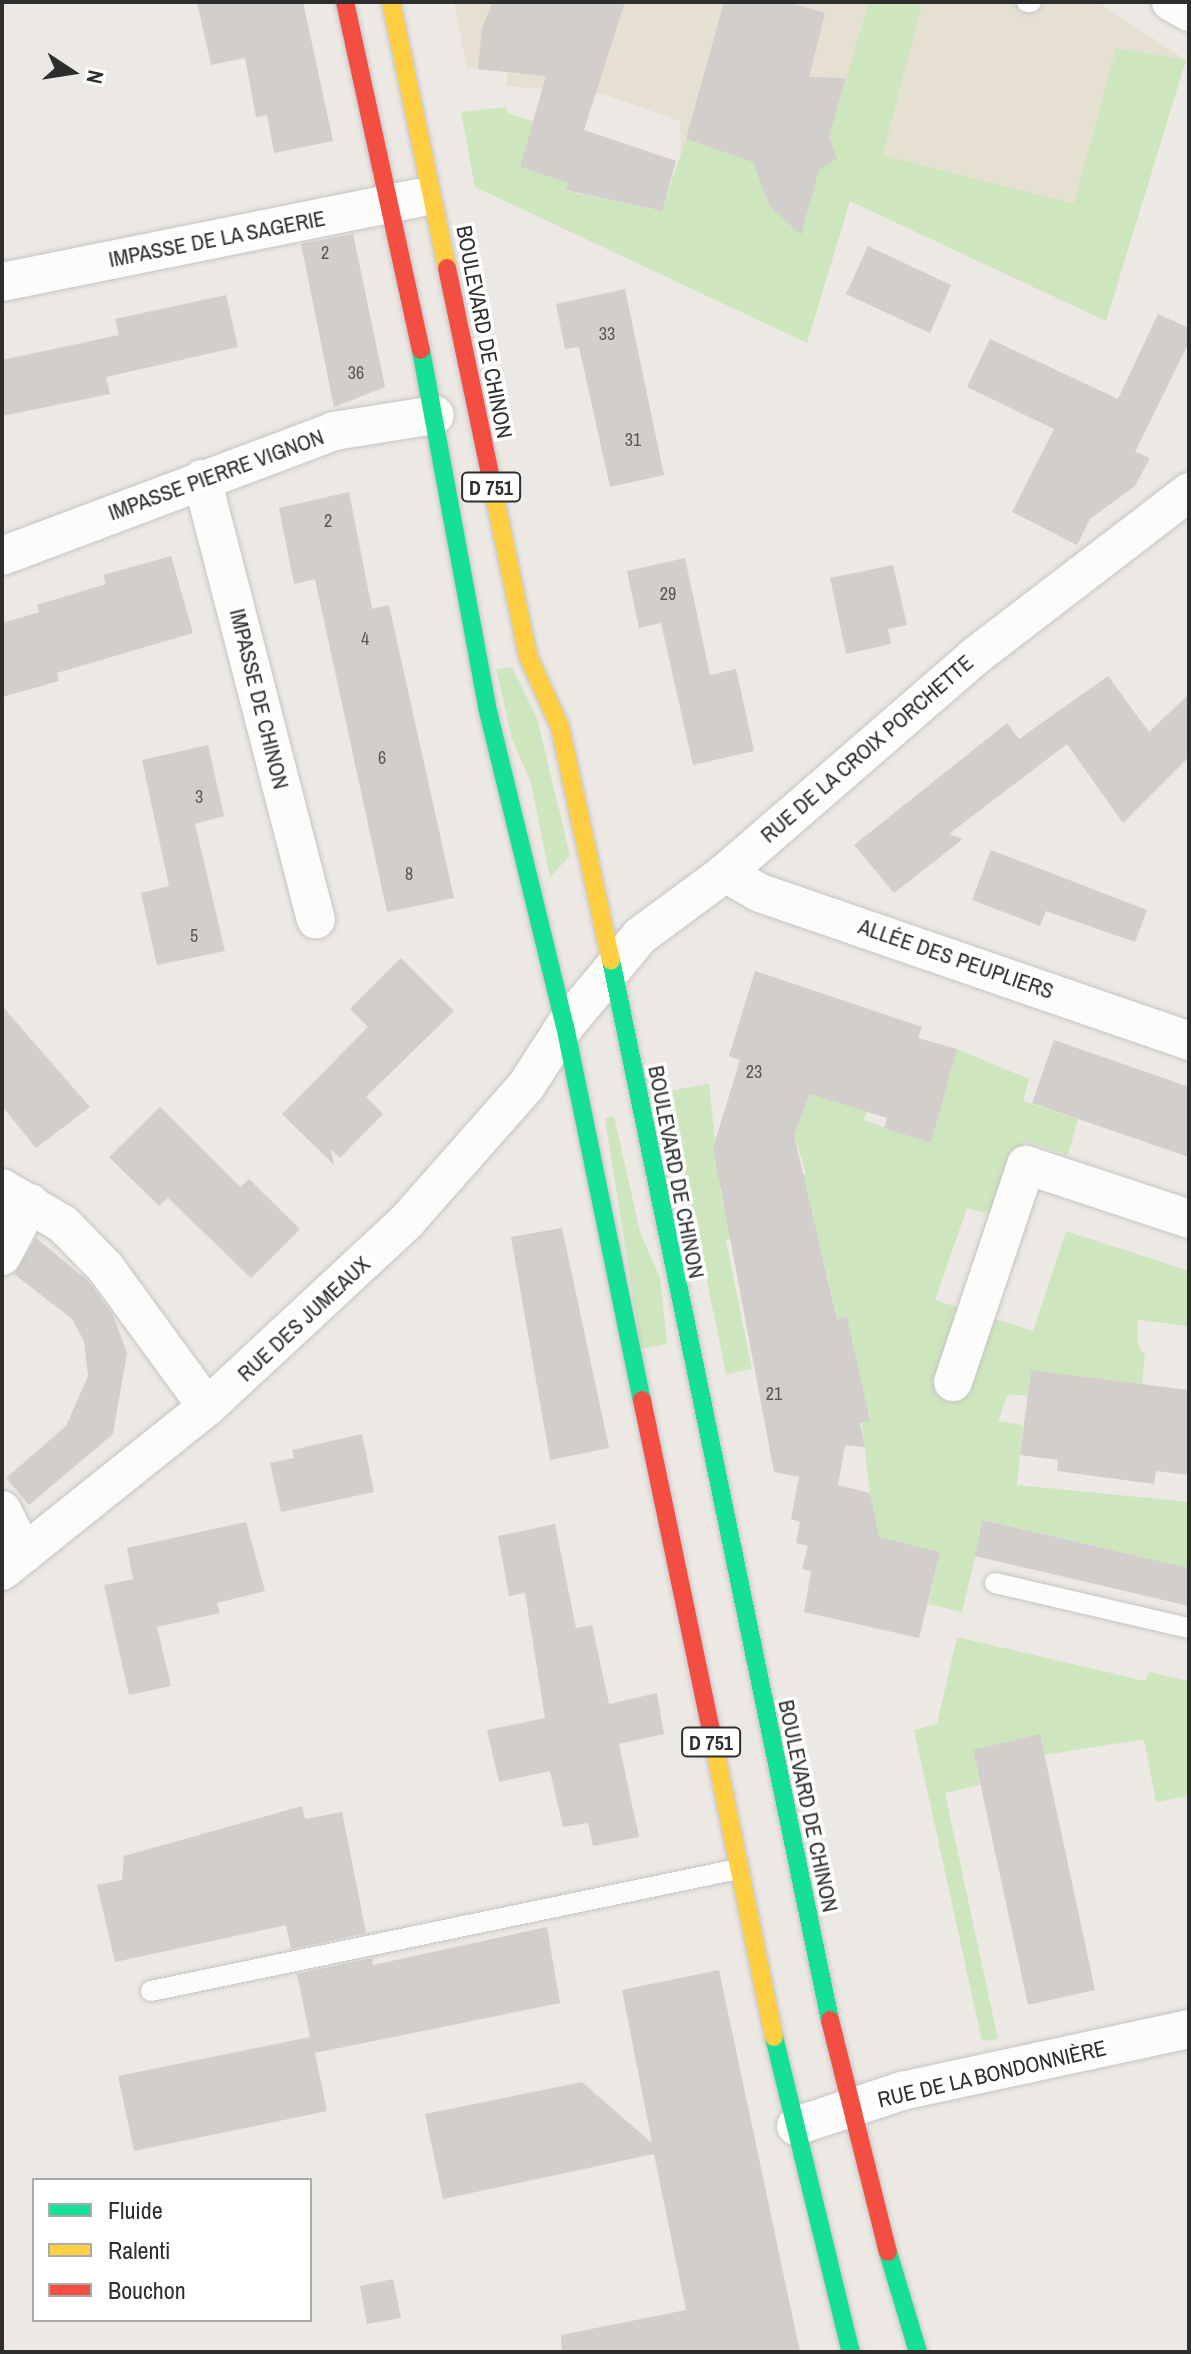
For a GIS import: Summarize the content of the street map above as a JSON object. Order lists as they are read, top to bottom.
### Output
{
  "streets": {
    "main road": ["BOULEVARD DE CHINON", "D 751"],
    "street": [
      "IMPASSE DE LA SAGERIE",
      "IMPASSE PIERRE VIGNON",
      "IMPASSE DE CHINON",
      "RUE DE LA CROIX PORCHETTE",
      "ALLÉE DES PEUPLIERS",
      "RUE DES JUMEAUX",
      "RUE DE LA BONDONNIÈRE"
    ]
  },
  "crossings": [
    ["IMPASSE DE LA SAGERIE", "BOULEVARD DE CHINON"],
    ["IMPASSE DE LA SAGERIE", "D 751"],
    ["BOULEVARD DE CHINON", "RUE DE LA CROIX PORCHETTE"],
    ["BOULEVARD DE CHINON", "RUE DE LA BONDONNIÈRE"],
    ["IMPASSE PIERRE VIGNON", "D 751"],
    ["IMPASSE PIERRE VIGNON", "IMPASSE DE CHINON"],
    ["D 751", "RUE DE LA CROIX PORCHETTE"],
    ["D 751", "RUE DES JUMEAUX"],
    ["D 751", "RUE DE LA BONDONNIÈRE"],
    ["RUE DE LA CROIX PORCHETTE", "ALLÉE DES PEUPLIERS"],
    ["RUE DE LA CROIX PORCHETTE", "RUE DES JUMEAUX"]
  ],
  "house_numbers": [
    "2",
    "33",
    "36",
    "31",
    "2",
    "29",
    "4",
    "6",
    "3",
    "8",
    "5",
    "23",
    "21"
  ],
  "legend": ["Fluide", "Ralenti", "Bouchon"],
  "north": "right"
}
